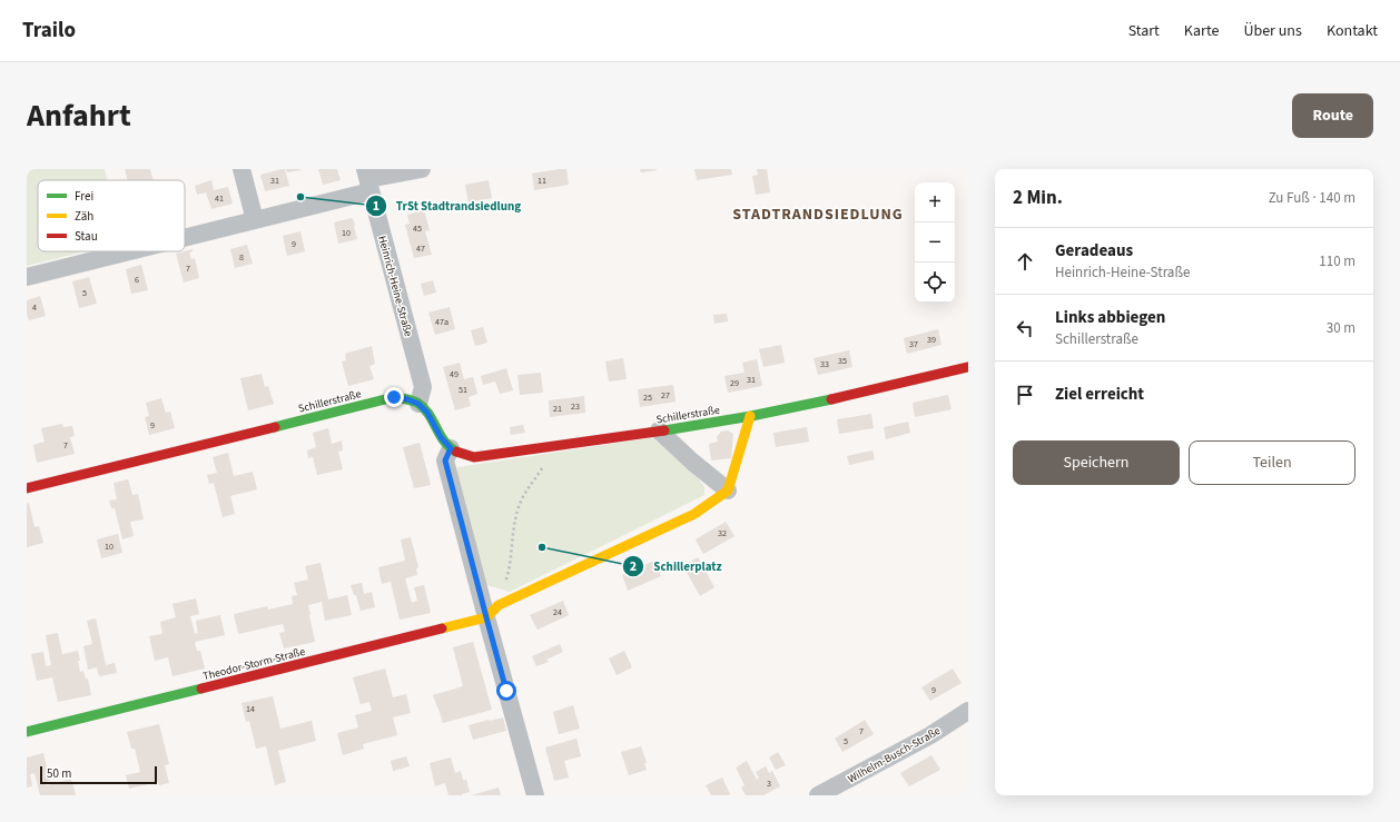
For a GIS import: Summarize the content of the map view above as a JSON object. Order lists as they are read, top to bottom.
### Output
{
  "streets": {
    "street": [
      "Heinrich-Heine-Straße",
      "Schillerstraße",
      "Theodor-Storm-Straße",
      "Wilhelm-Busch-Straße"
    ]
  },
  "crossings": [
    ["Heinrich-Heine-Straße", "Schillerstraße"]
  ],
  "districts": ["STADTRANDSIEDLUNG"],
  "places": ["TrSt Stadtrandsiedlung", "Schillerplatz"],
  "house_numbers": [
    "31",
    "11",
    "41",
    "45",
    "10",
    "9",
    "47",
    "8",
    "7",
    "6",
    "5",
    "4",
    "47a",
    "39",
    "37",
    "35",
    "33",
    "49",
    "31",
    "29",
    "51",
    "27",
    "25",
    "23",
    "21",
    "9",
    "7",
    "32",
    "10",
    "24",
    "9",
    "14",
    "7",
    "5",
    "3"
  ],
  "legend": ["Frei", "Zäh", "Stau"],
  "scale_bar": "50 m",
  "page": {
    "header": "Trailo",
    "nav": [
      "Start",
      "Karte",
      "Über uns",
      "Kontakt"
    ],
    "title": "Anfahrt",
    "buttons": [
      "Route",
      ["Speichern", "Teilen"]
    ],
    "heading": ["2 Min.", "Zu Fuß · 140 m"],
    "map_buttons": ["+", "−"],
    "list": [
      ["Geradeaus", "Heinrich-Heine-Straße", "110 m"],
      ["Links abbiegen", "Schillerstraße", "30 m"],
      "Ziel erreicht"
    ],
    "scale": "50 m"
  }
}
